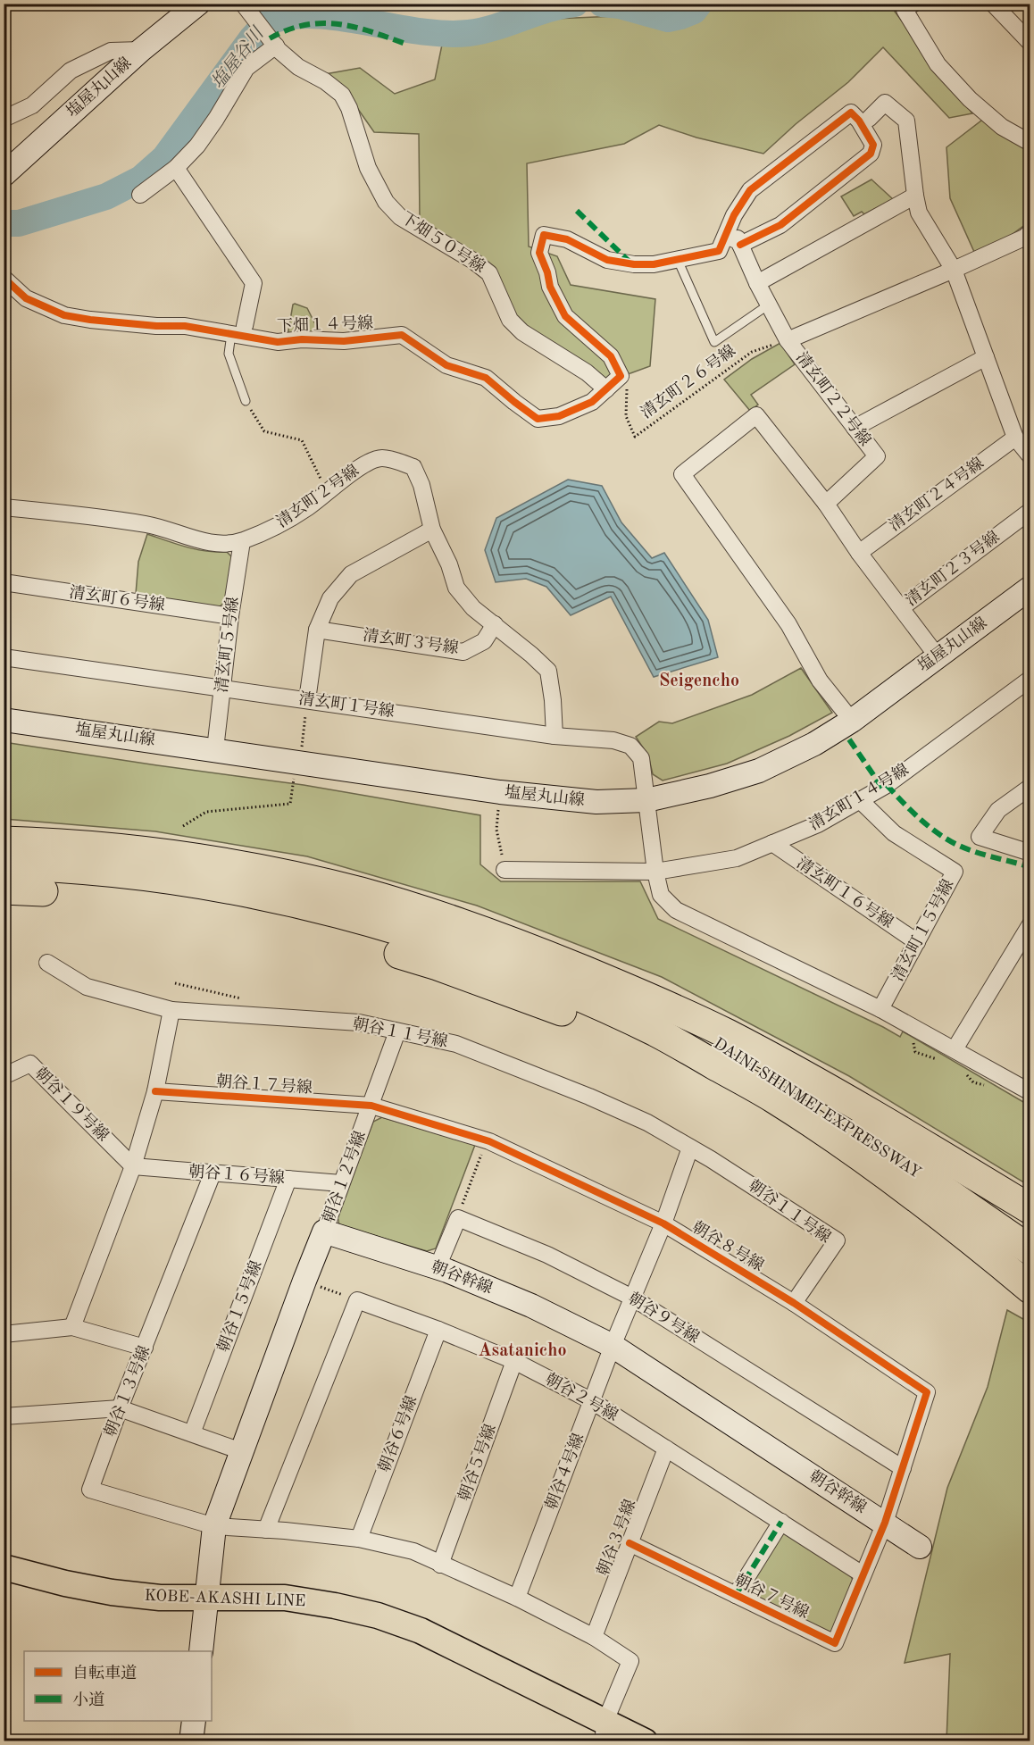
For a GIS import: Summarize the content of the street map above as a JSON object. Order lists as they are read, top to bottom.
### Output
{
  "streets": {
    "highway": ["DAINI SHINMEI EXPRESSWAY"],
    "main road": ["KOBE-AKASHI LINE"],
    "street": [
      "塩屋丸山線",
      "下畑５０号線",
      "下畑１４号線",
      "清玄町２２号線",
      "清玄町２４号線",
      "清玄町２号線",
      "清玄町２３号線",
      "清玄町６号線",
      "清玄町３号線",
      "清玄町５号線",
      "清玄町１号線",
      "清玄町１４号線",
      "清玄町１６号線",
      "清玄町１５号線",
      "朝谷１１号線",
      "朝谷１７号線",
      "朝谷１９号線",
      "朝谷１６号線",
      "朝谷１２号線",
      "朝谷８号線",
      "朝谷幹線",
      "朝谷１５号線",
      "朝谷９号線",
      "朝谷１３号線",
      "朝谷２号線",
      "朝谷６号線",
      "朝谷５号線",
      "朝谷４号線",
      "朝谷３号線",
      "朝谷７号線"
    ],
    "path": ["清玄町２６号線"]
  },
  "crossings": [
    ["塩屋丸山線", "清玄町５号線"],
    ["塩屋丸山線", "清玄町１号線"],
    ["下畑５０号線", "下畑１４号線"],
    ["下畑１４号線", "清玄町２６号線"],
    ["清玄町２６号線", "清玄町２２号線"],
    ["清玄町２号線", "清玄町３号線"],
    ["清玄町２号線", "清玄町５号線"],
    ["清玄町２号線", "清玄町１号線"],
    ["清玄町６号線", "清玄町５号線"],
    ["清玄町５号線", "清玄町１号線"],
    ["清玄町１号線", "清玄町１４号線"],
    ["清玄町１号線", "清玄町１５号線"],
    ["清玄町１４号線", "清玄町１６号線"],
    ["清玄町１４号線", "清玄町１５号線"],
    ["清玄町１６号線", "清玄町１５号線"],
    ["朝谷１１号線", "朝谷１２号線"],
    ["朝谷１１号線", "朝谷８号線"],
    ["朝谷１１号線", "朝谷４号線"],
    ["朝谷１７号線", "朝谷１２号線"],
    ["朝谷１７号線", "朝谷８号線"],
    ["朝谷１９号線", "朝谷１６号線"],
    ["朝谷１６号線", "朝谷１２号線"],
    ["朝谷１６号線", "朝谷１５号線"],
    ["朝谷１６号線", "朝谷１３号線"],
    ["朝谷１２号線", "朝谷８号線"],
    ["朝谷１２号線", "朝谷幹線"],
    ["朝谷８号線", "朝谷幹線"],
    ["朝谷８号線", "朝谷９号線"],
    ["朝谷８号線", "朝谷２号線"],
    ["朝谷８号線", "朝谷４号線"],
    ["朝谷８号線", "朝谷７号線"],
    ["朝谷幹線", "朝谷４号線"],
    ["朝谷９号線", "朝谷４号線"],
    ["朝谷２号線", "朝谷６号線"],
    ["朝谷２号線", "朝谷５号線"],
    ["朝谷２号線", "朝谷４号線"],
    ["朝谷２号線", "朝谷３号線"],
    ["朝谷２号線", "朝谷７号線"],
    ["朝谷３号線", "朝谷７号線"]
  ],
  "districts": ["Seigencho", "Asatanicho"],
  "water": ["塩屋谷川"],
  "legend": ["自転車道", "小道"]
}
